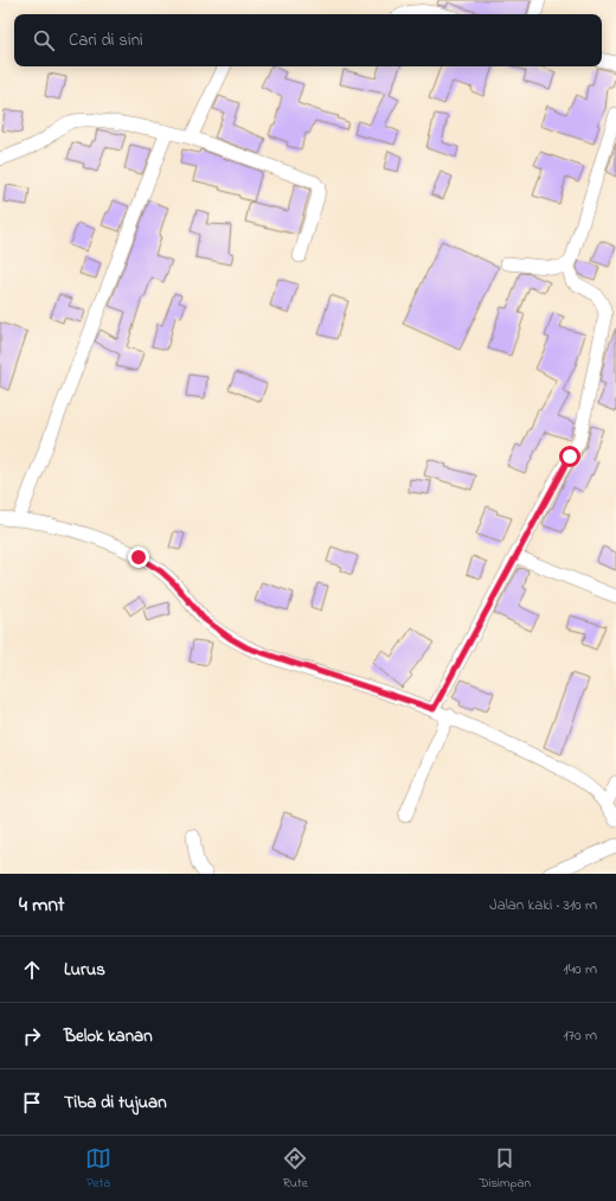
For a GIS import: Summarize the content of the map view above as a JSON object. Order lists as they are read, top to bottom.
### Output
{
  "page": {
    "search": "Cari di sini",
    "heading": ["4 mnt", "Jalan kaki · 310 m"],
    "list": [
      ["Lurus", "140 m"],
      ["Belok kanan", "170 m"],
      "Tiba di tujuan"
    ],
    "nav": ["Peta", "Rute", "Disimpan"]
  }
}
